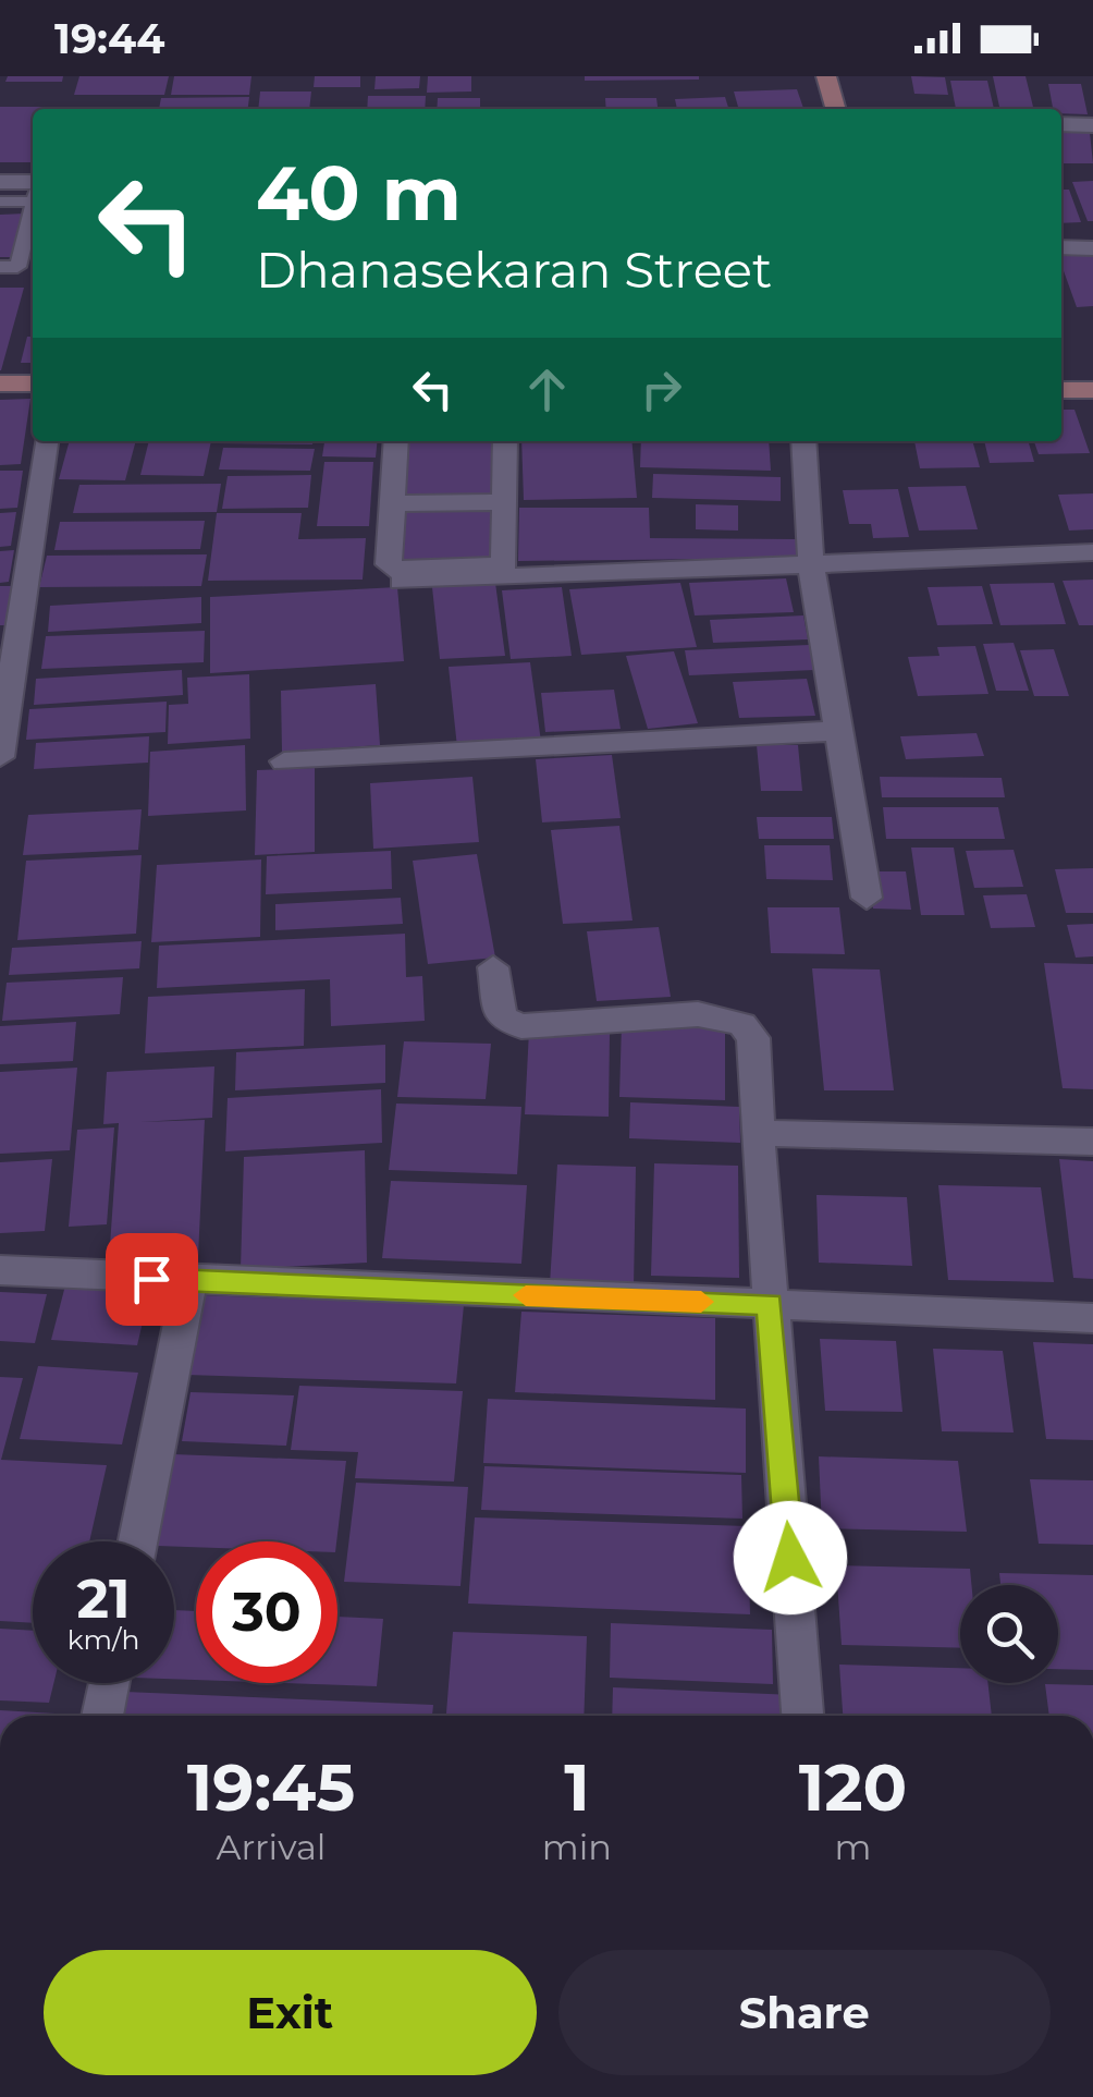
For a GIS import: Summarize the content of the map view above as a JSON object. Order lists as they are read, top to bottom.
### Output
{
  "page": {
    "status": "19:44",
    "turn": ["40 m", "Dhanasekaran Street"],
    "speed": "21 km/h",
    "limit": "30",
    "eta": [
      "19:45",
      "Arrival",
      "1",
      "min",
      "120",
      "m"
    ],
    "buttons": ["Exit", "Share"]
  }
}
